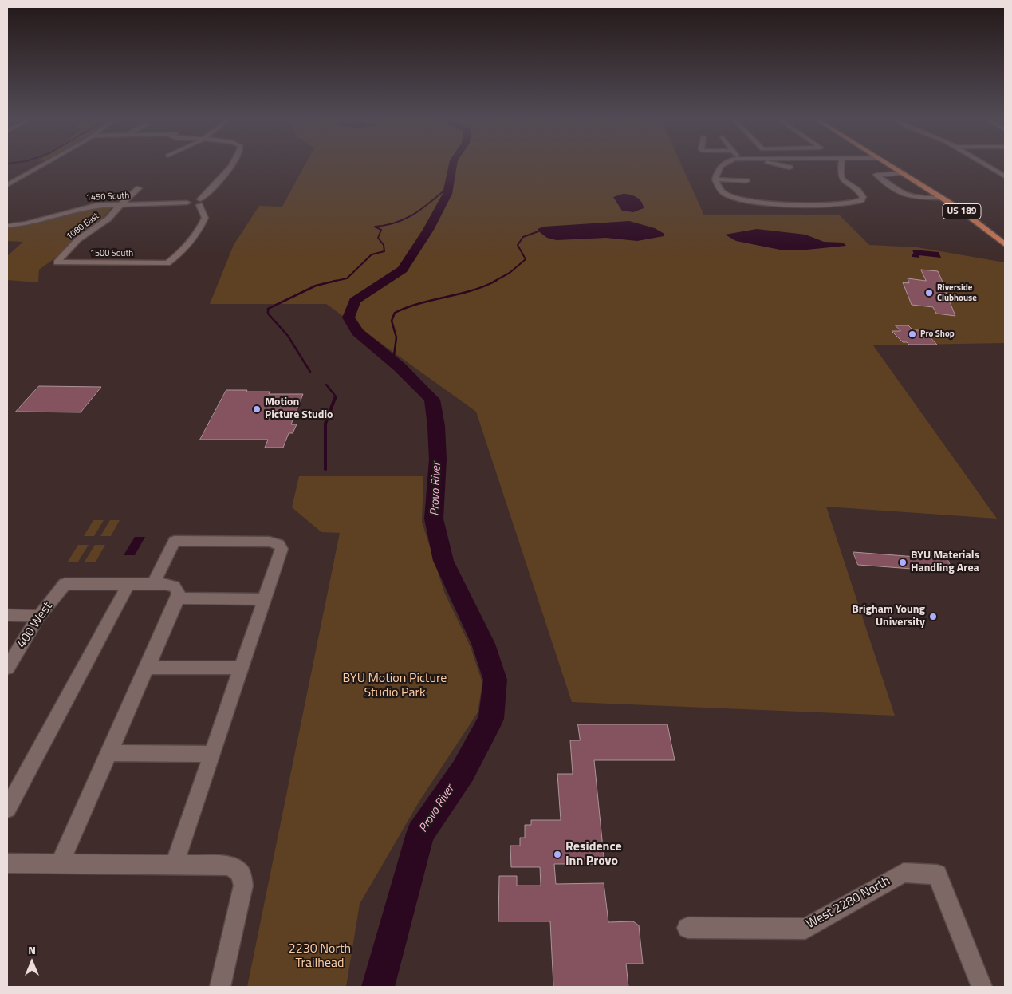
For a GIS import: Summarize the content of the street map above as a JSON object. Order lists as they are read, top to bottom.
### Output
{
  "streets": {
    "highway": ["US 189"],
    "street": [
      "1450 South",
      "1080 East",
      "1500 South",
      "400 West",
      "West 2280 North"
    ]
  },
  "crossings": [
    ["1450 South", "1080 East"],
    ["1450 South", "1500 South"],
    ["1080 East", "1500 South"]
  ],
  "water": ["Provo River"],
  "parks": ["BYU Motion Picture Studio Park", "2230 North Trailhead"],
  "places": [
    "Riverside Clubhouse",
    "Pro Shop",
    "Motion Picture Studio",
    "BYU Materials Handling Area",
    "Brigham Young University",
    "Residence Inn Provo"
  ],
  "north": "top"
}
